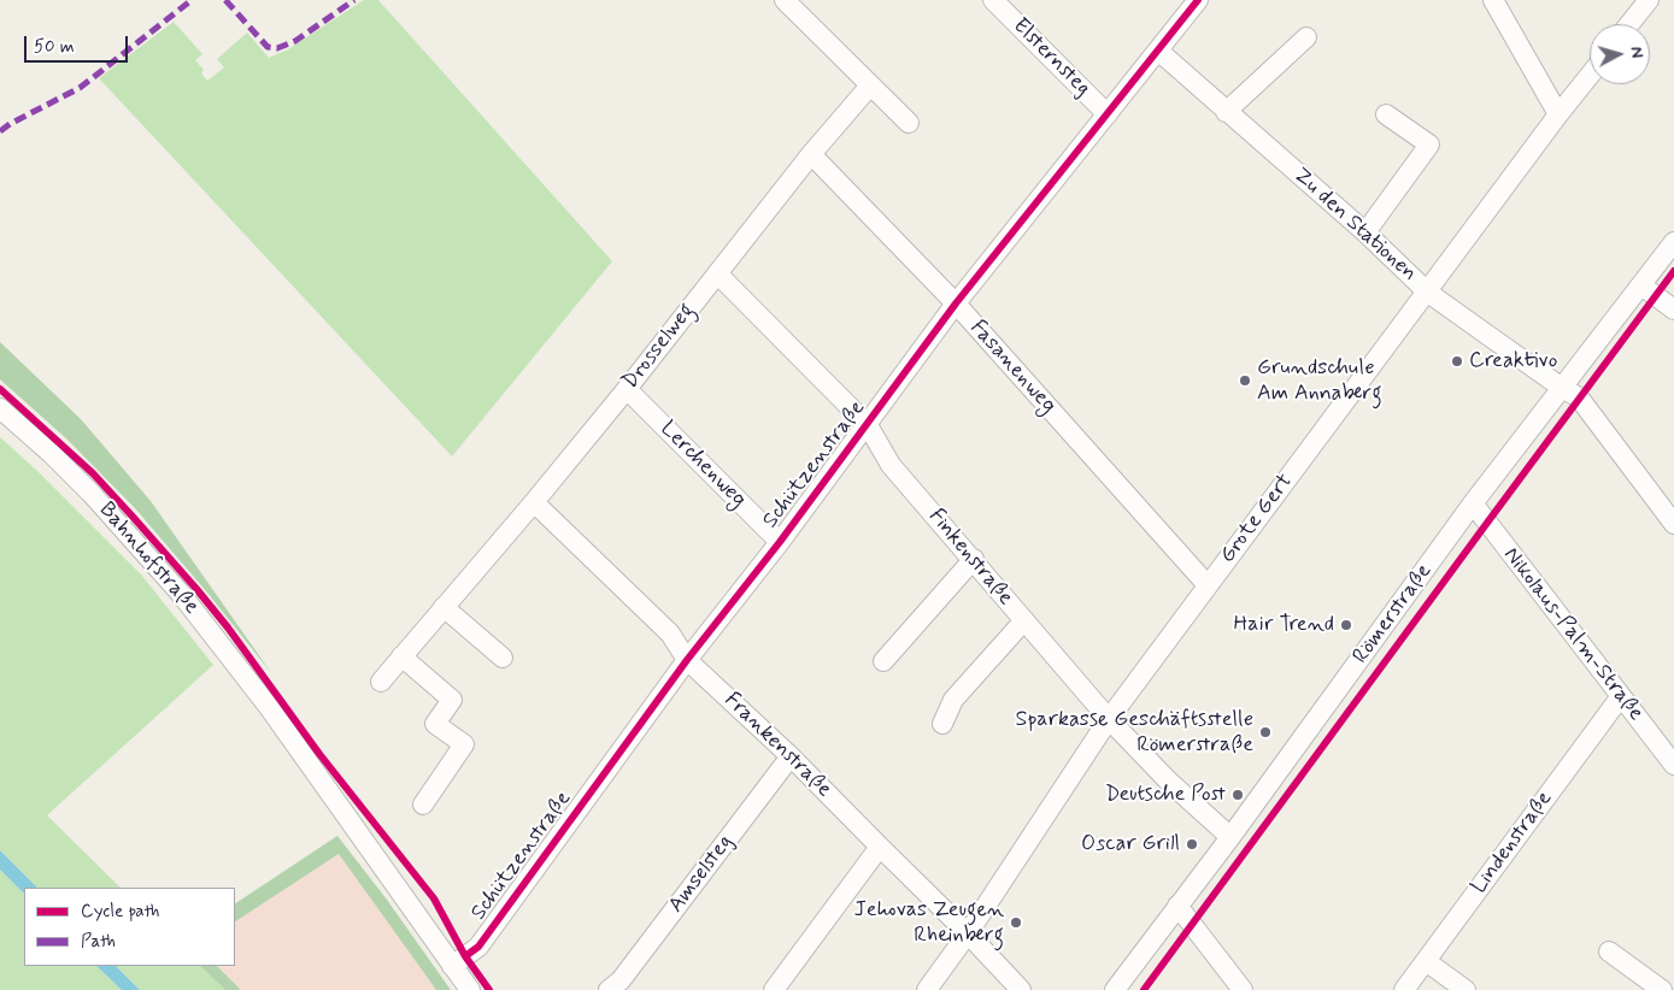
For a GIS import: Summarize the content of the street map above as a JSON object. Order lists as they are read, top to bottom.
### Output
{
  "streets": {
    "street": [
      "Elsternsteg",
      "Zu den Stationen",
      "Drosselweg",
      "Fasanenweg",
      "Lerchenweg",
      "Schützenstraße",
      "Grote Gert",
      "Finkenstraße",
      "Bahnhofstraße",
      "Römerstraße",
      "Nikolaus-Palm-Straße",
      "Frankenstraße",
      "Lindenstraße",
      "Amselsteg"
    ]
  },
  "crossings": [
    ["Elsternsteg", "Schützenstraße"],
    ["Zu den Stationen", "Schützenstraße"],
    ["Zu den Stationen", "Grote Gert"],
    ["Zu den Stationen", "Römerstraße"],
    ["Drosselweg", "Fasanenweg"],
    ["Drosselweg", "Lerchenweg"],
    ["Drosselweg", "Finkenstraße"],
    ["Drosselweg", "Frankenstraße"],
    ["Fasanenweg", "Schützenstraße"],
    ["Fasanenweg", "Grote Gert"],
    ["Lerchenweg", "Schützenstraße"],
    ["Schützenstraße", "Finkenstraße"],
    ["Schützenstraße", "Bahnhofstraße"],
    ["Schützenstraße", "Frankenstraße"],
    ["Grote Gert", "Finkenstraße"],
    ["Grote Gert", "Frankenstraße"],
    ["Finkenstraße", "Römerstraße"],
    ["Römerstraße", "Nikolaus-Palm-Straße"],
    ["Nikolaus-Palm-Straße", "Lindenstraße"],
    ["Frankenstraße", "Amselsteg"]
  ],
  "places": [
    "Creaktivo",
    "Grundschule Am Annaberg",
    "Hair Trend",
    "Sparkasse Geschäftsstelle Römerstraße",
    "Deutsche Post",
    "Oscar Grill",
    "Jehovas Zeugen Rheinberg"
  ],
  "legend": ["Cycle path", "Path"],
  "scale_bar": "50 m",
  "north": "right"
}
